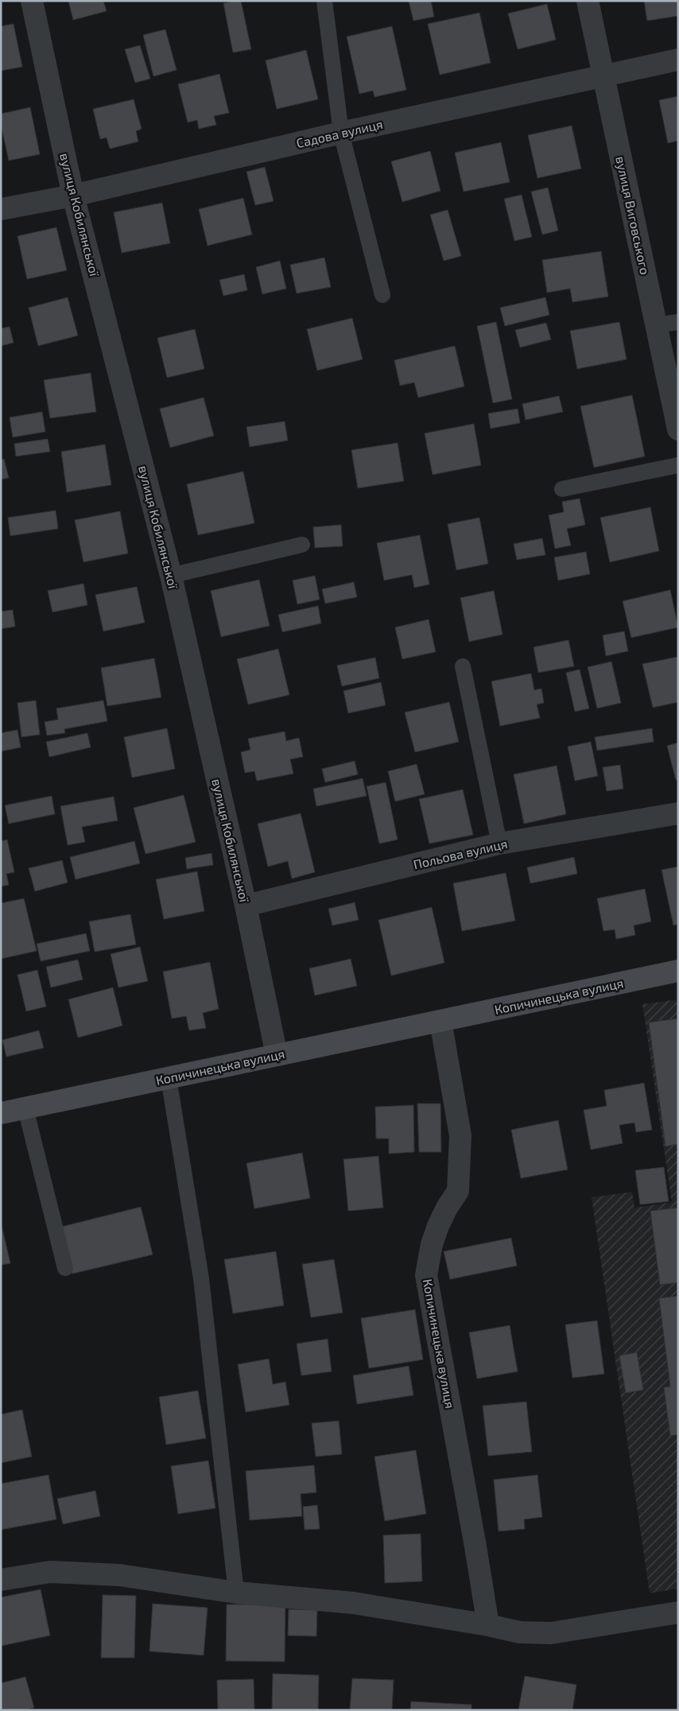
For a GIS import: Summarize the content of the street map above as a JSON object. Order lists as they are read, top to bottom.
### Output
{
  "streets": {
    "main road": ["Копичинецька вулиця"],
    "street": [
      "Садова вулиця",
      "вулиця Кобилянської",
      "вулиця Виговського",
      "Польова вулиця"
    ]
  },
  "crossings": [
    ["Садова вулиця", "вулиця Кобилянської"],
    ["Садова вулиця", "вулиця Виговського"],
    ["вулиця Кобилянської", "Польова вулиця"],
    ["вулиця Кобилянської", "Копичинецька вулиця"]
  ]
}
